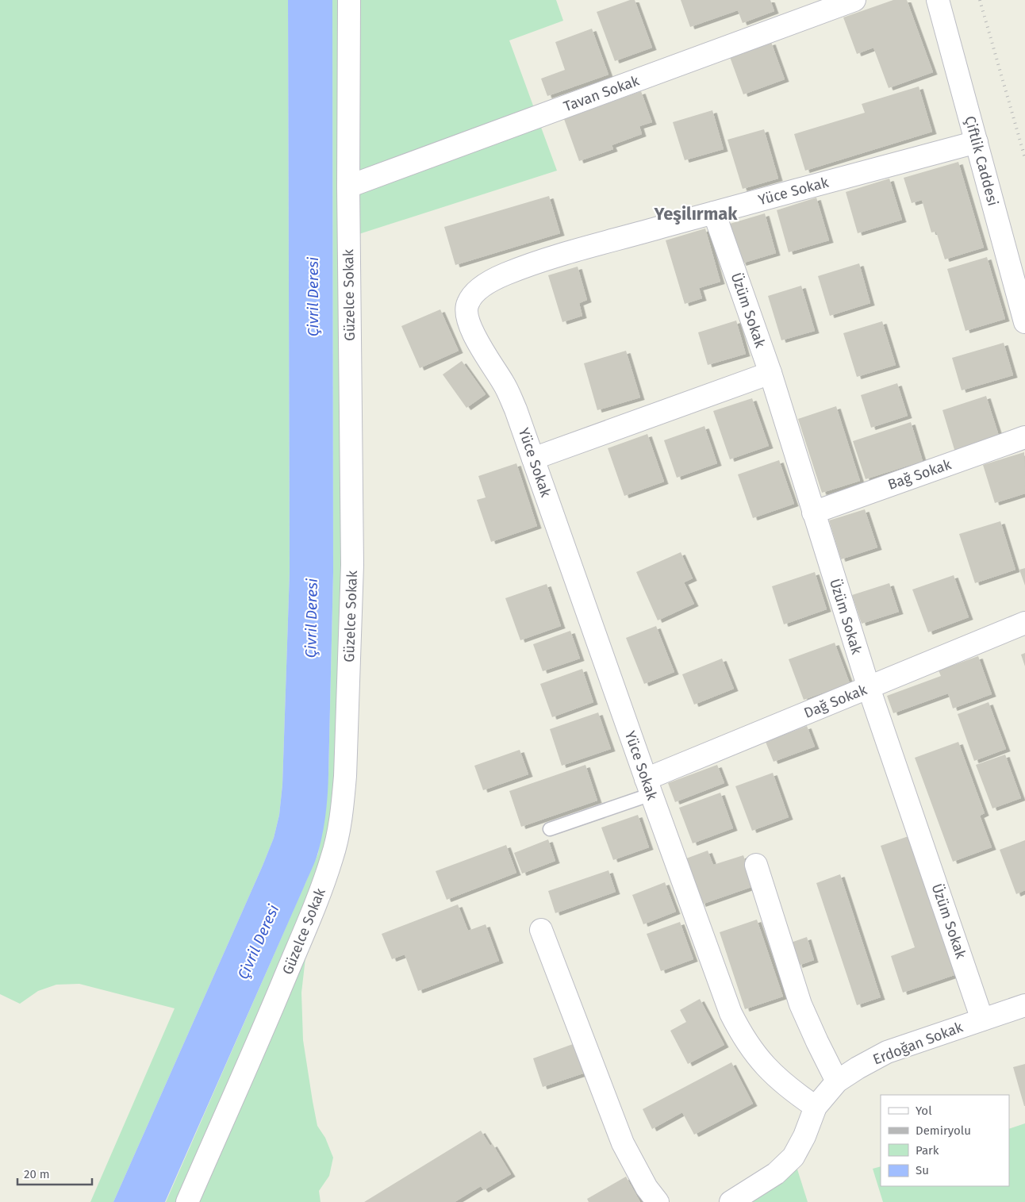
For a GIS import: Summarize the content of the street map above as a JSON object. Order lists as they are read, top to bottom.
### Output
{
  "streets": {
    "street": [
      "Tavan Sokak",
      "Çiftlik Caddesi",
      "Yüce Sokak",
      "Güzelce Sokak",
      "Üzüm Sokak",
      "Bağ Sokak",
      "Dağ Sokak",
      "Erdoğan Sokak"
    ]
  },
  "crossings": [
    ["Tavan Sokak", "Güzelce Sokak"],
    ["Çiftlik Caddesi", "Yüce Sokak"],
    ["Yüce Sokak", "Üzüm Sokak"],
    ["Yüce Sokak", "Dağ Sokak"],
    ["Yüce Sokak", "Erdoğan Sokak"],
    ["Üzüm Sokak", "Bağ Sokak"],
    ["Üzüm Sokak", "Dağ Sokak"],
    ["Üzüm Sokak", "Erdoğan Sokak"]
  ],
  "districts": ["Yeşilırmak"],
  "water": ["Çivril Deresi"],
  "legend": [
    "Yol",
    "Demiryolu",
    "Park",
    "Su"
  ],
  "scale_bar": "20 m"
}
